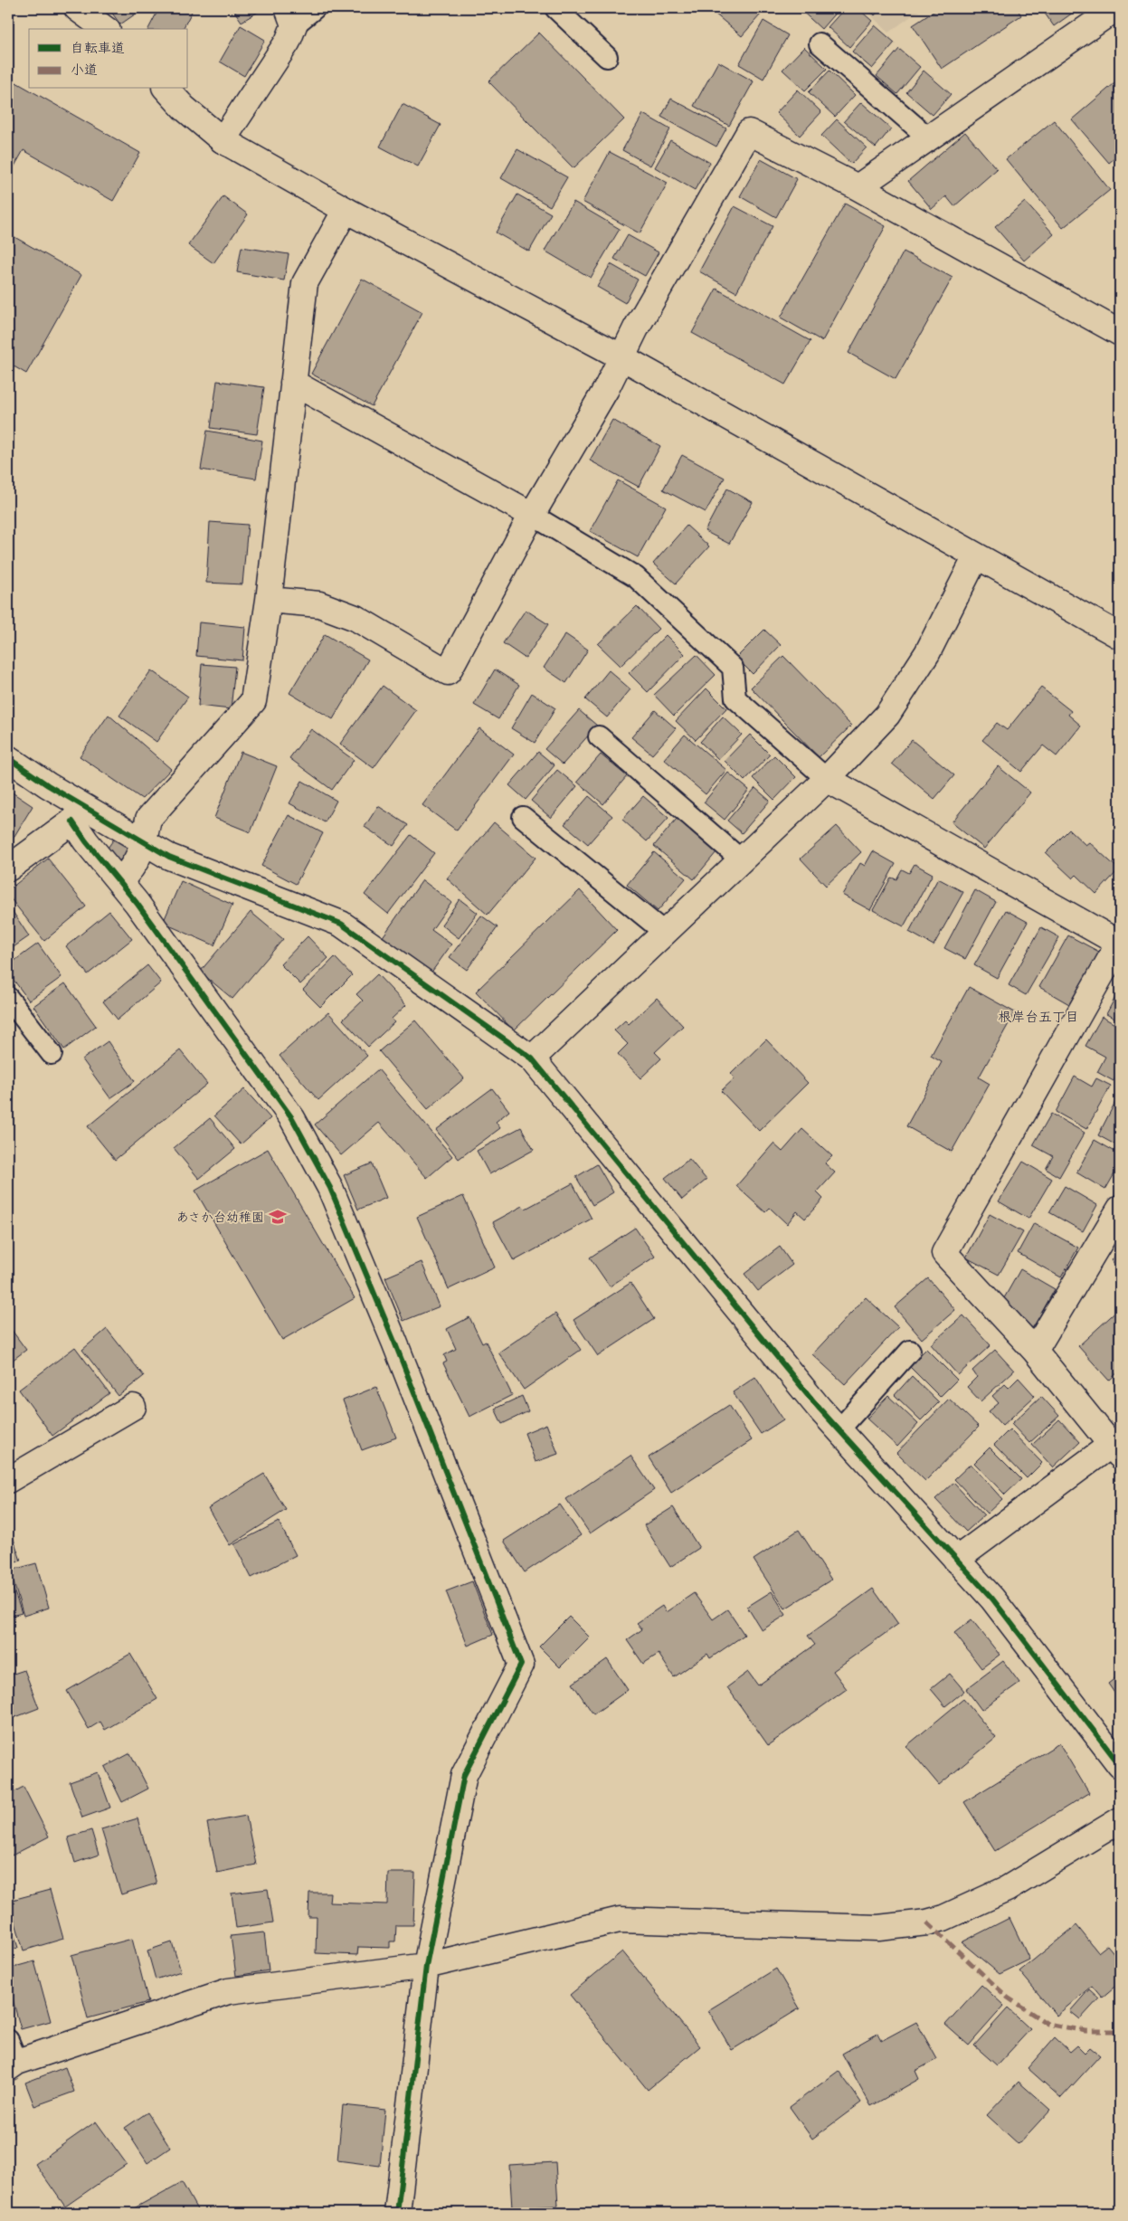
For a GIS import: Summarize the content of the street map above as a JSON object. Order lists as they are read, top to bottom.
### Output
{
  "districts": ["根岸台五丁目"],
  "places": {
    "school or university": ["あさか台幼稚園"]
  },
  "legend": ["自転車道", "小道"]
}
